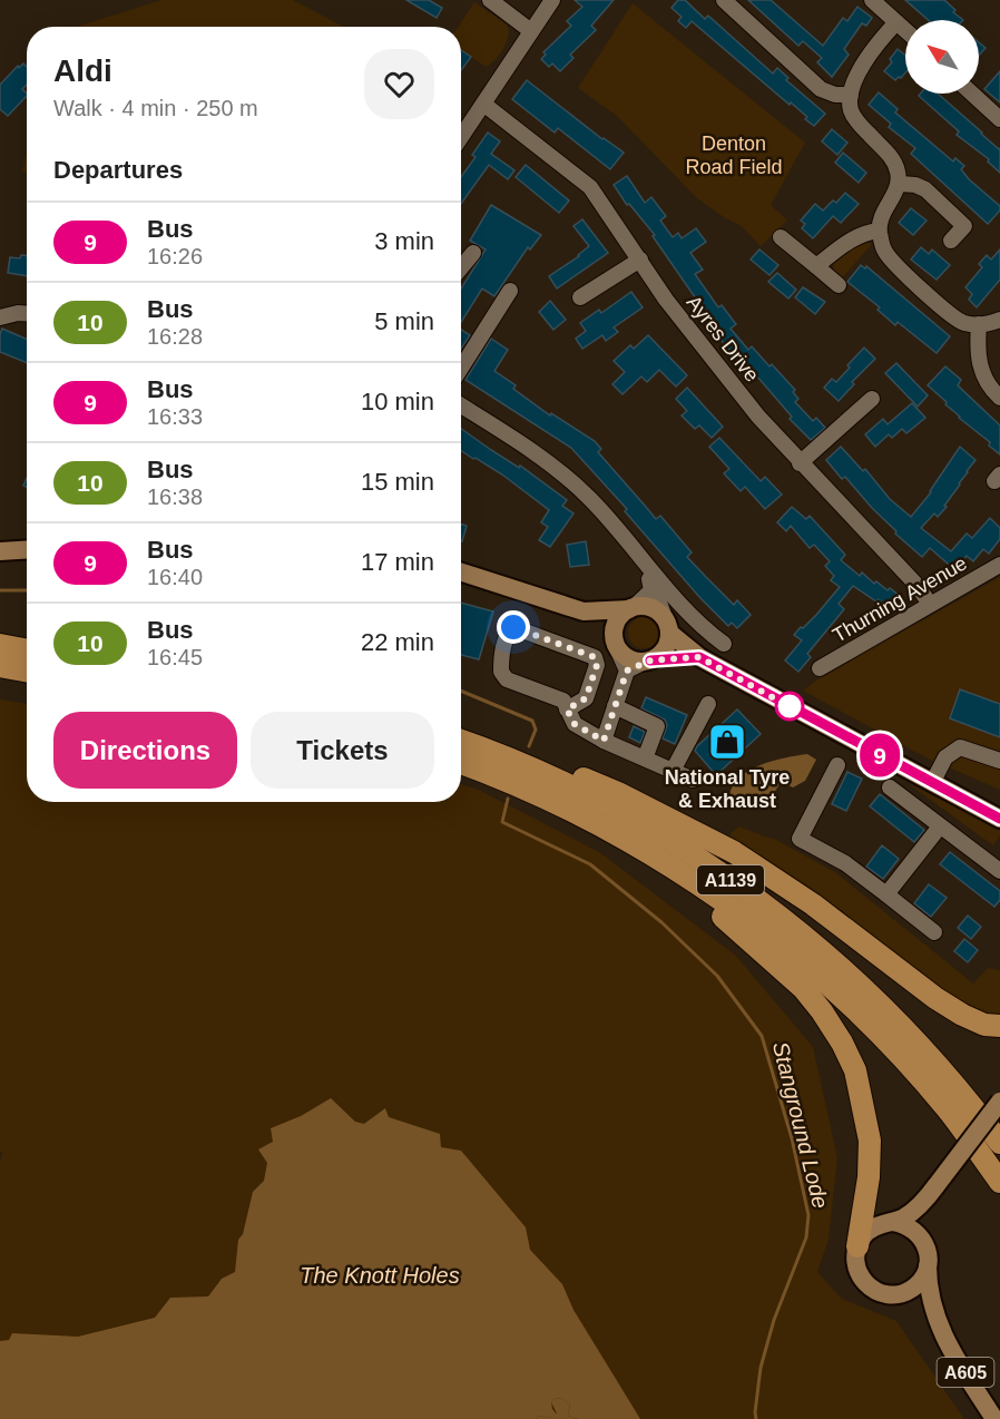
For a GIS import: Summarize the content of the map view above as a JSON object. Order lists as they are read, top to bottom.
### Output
{
  "streets": {
    "highway": ["A1139"],
    "main road": ["A605"],
    "street": ["Ayres Drive", "Thurning Avenue"]
  },
  "crossings": [
    ["Ayres Drive", "Thurning Avenue"],
    ["A1139", "A605"]
  ],
  "water": ["Stanground Lode", "The Knott Holes"],
  "parks": ["Denton Road Field"],
  "places": {
    "shop": ["National Tyre & Exhaust"]
  },
  "lines": ["bus line 9"],
  "north": "top left",
  "page": {
    "on_map": "9",
    "heading": [
      ["Aldi", "Walk · 4 min · 250 m"],
      "Departures"
    ],
    "list": [
      {
        "mark": "9",
        "name": "Bus",
        "note": "16:26",
        "value": "3 min"
      },
      {
        "mark": "10",
        "name": "Bus",
        "note": "16:28",
        "value": "5 min"
      },
      {
        "mark": "9",
        "name": "Bus",
        "note": "16:33",
        "value": "10 min"
      },
      {
        "mark": "10",
        "name": "Bus",
        "note": "16:38",
        "value": "15 min"
      },
      {
        "mark": "9",
        "name": "Bus",
        "note": "16:40",
        "value": "17 min"
      },
      {
        "mark": "10",
        "name": "Bus",
        "note": "16:45",
        "value": "22 min"
      }
    ],
    "buttons": ["Directions", "Tickets"]
  }
}
